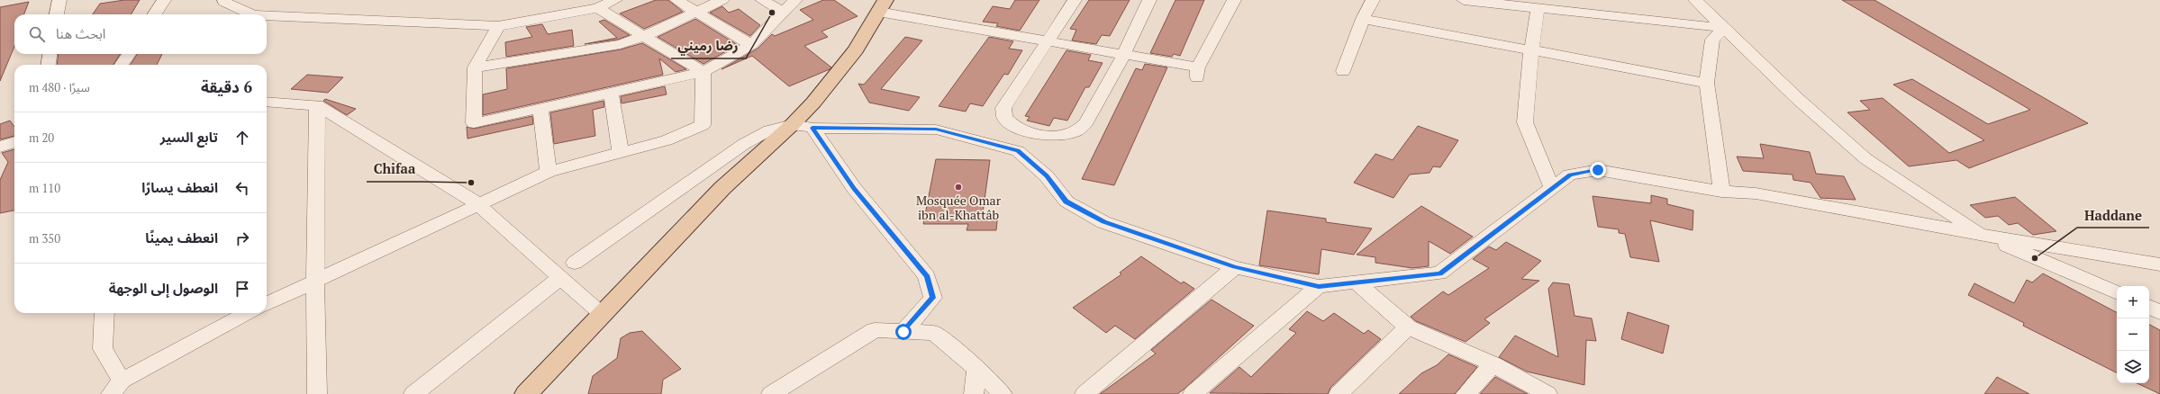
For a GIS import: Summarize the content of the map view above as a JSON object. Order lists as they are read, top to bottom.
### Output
{
  "places": [
    "رضا رميني",
    "Chifaa",
    "Mosquée Omar ibn al-Khattâb",
    "Haddane"
  ],
  "page": {
    "search": "ابحث هنا",
    "heading": ["6 دقيقة", "سيرًا · 480 m"],
    "list": [
      ["تابع السير", "20 m"],
      ["انعطف يسارًا", "110 m"],
      ["انعطف يمينًا", "350 m"],
      "الوصول إلى الوجهة"
    ],
    "map_buttons": ["+", "−"]
  }
}
